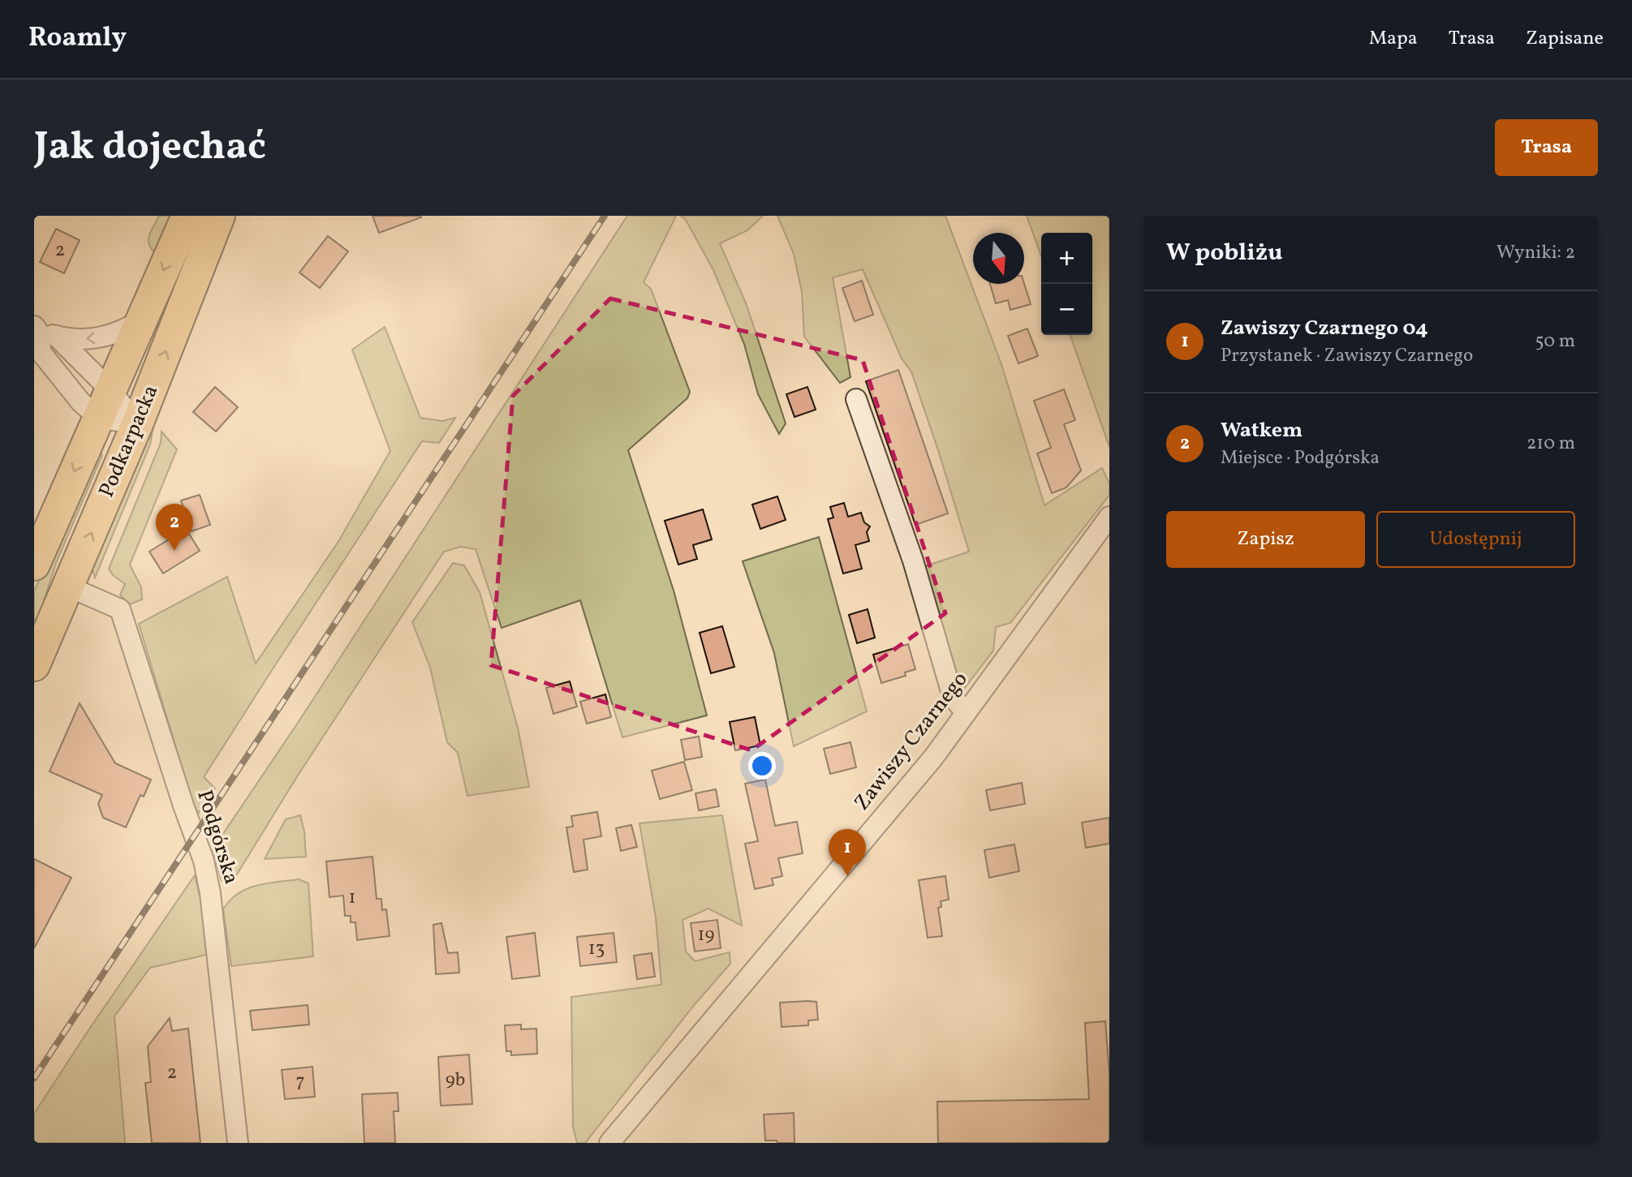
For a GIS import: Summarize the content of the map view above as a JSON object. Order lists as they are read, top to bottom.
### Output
{
  "streets": {
    "main road": ["Podkarpacka"],
    "street": ["Zawiszy Czarnego", "Podgórska"]
  },
  "crossings": [
    ["Podkarpacka", "Podgórska"]
  ],
  "house_numbers": [
    "2",
    "1",
    "19",
    "13",
    "2",
    "9b",
    "7"
  ],
  "north": "bottom",
  "page": {
    "header": "Roamly",
    "nav": ["Mapa", "Trasa", "Zapisane"],
    "buttons": [
      "Trasa",
      ["Zapisz", "Udostępnij"]
    ],
    "title": "Jak dojechać",
    "heading": ["W pobliżu", "Wyniki: 2"],
    "map_buttons": ["+", "−"],
    "list": [
      {
        "mark": "1",
        "name": "Zawiszy Czarnego 04",
        "note": "Przystanek · Zawiszy Czarnego",
        "value": "50 m"
      },
      {
        "mark": "2",
        "name": "Watkem",
        "note": "Miejsce · Podgórska",
        "value": "210 m"
      }
    ],
    "pins": ["2", "1"]
  }
}
